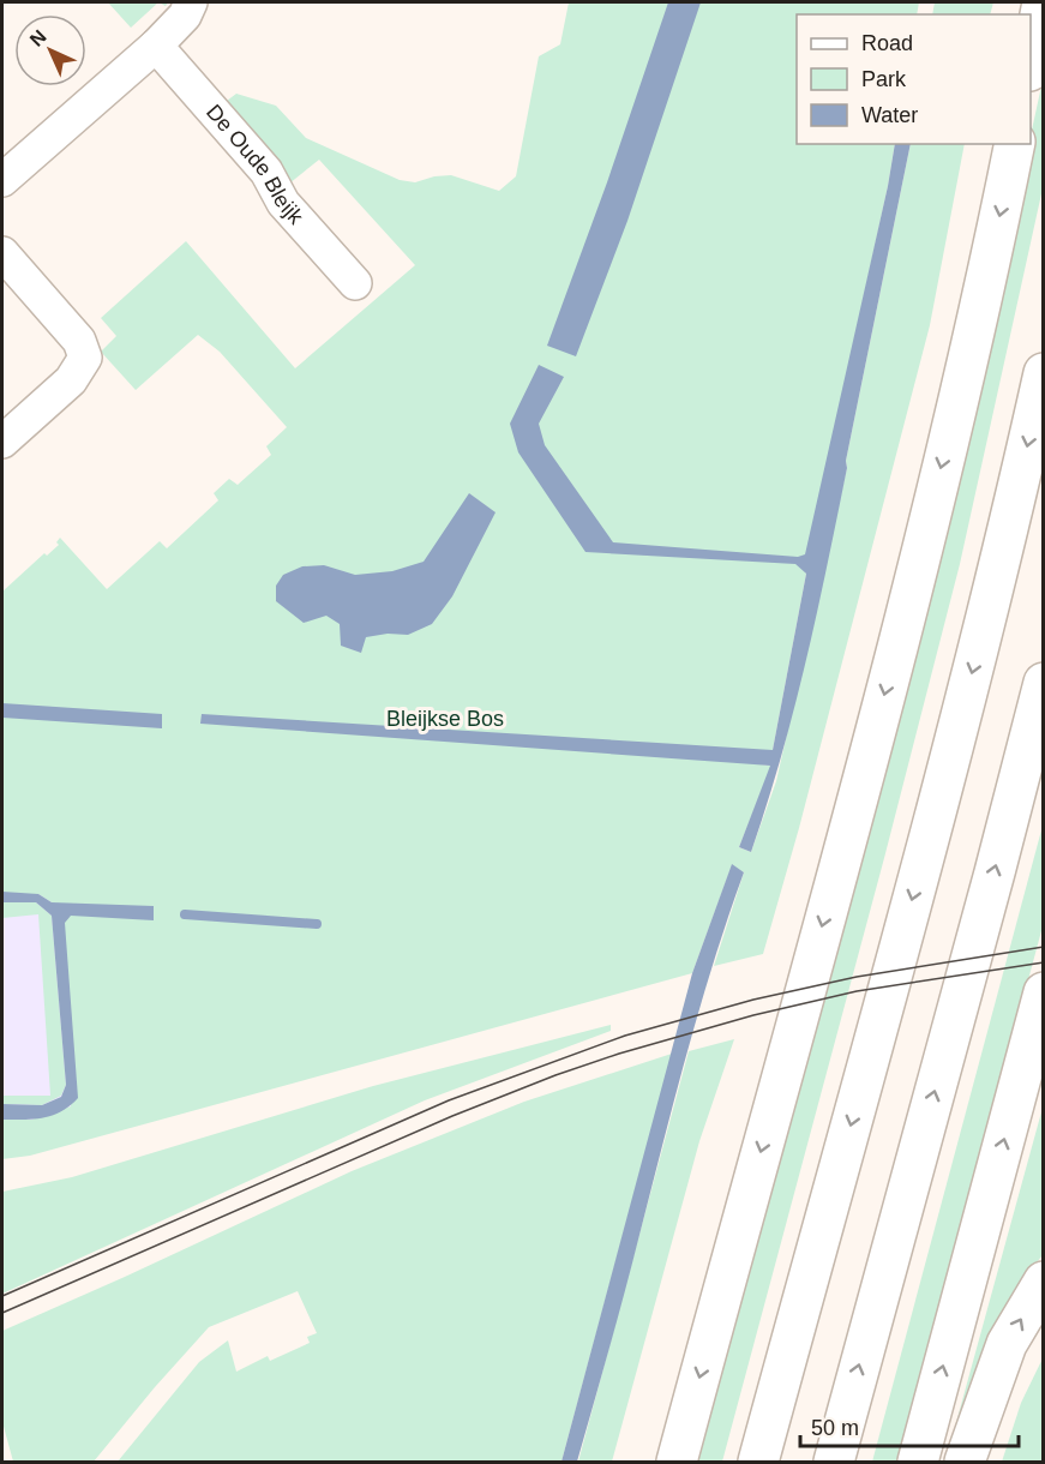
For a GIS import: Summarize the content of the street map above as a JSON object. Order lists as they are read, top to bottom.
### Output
{
  "streets": {
    "street": ["De Oude Bleijk"]
  },
  "parks": ["Bleijkse Bos"],
  "legend": ["Road", "Park", "Water"],
  "scale_bar": "50 m",
  "north": "top left"
}
